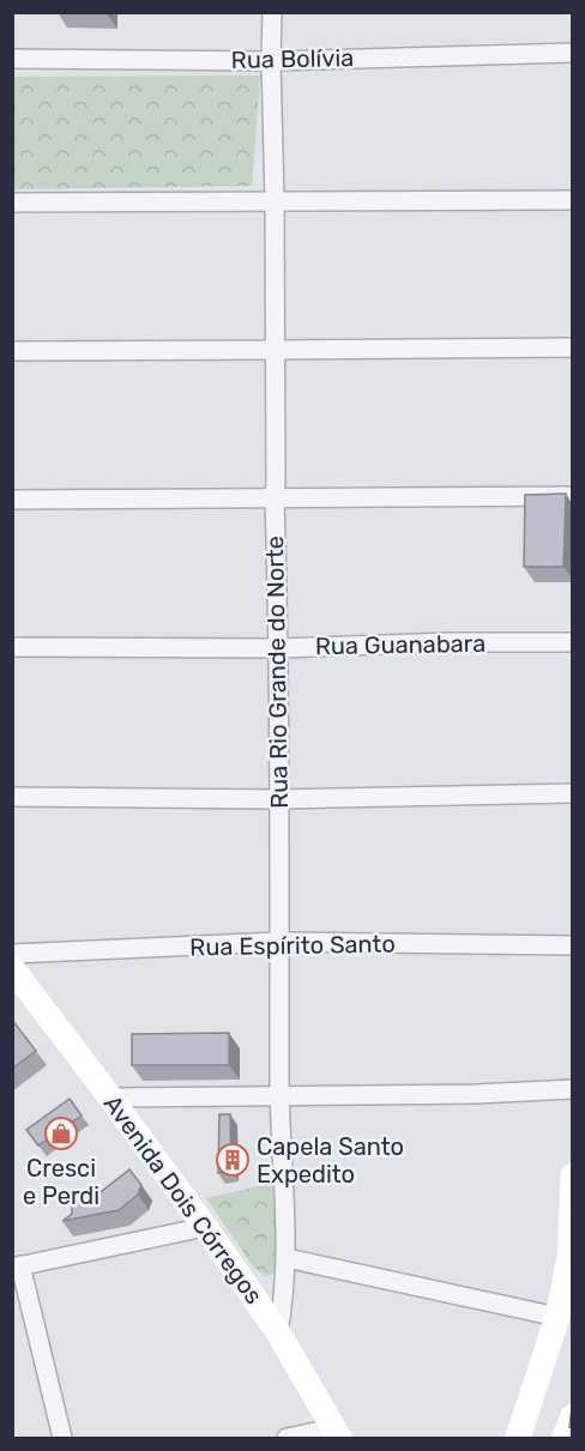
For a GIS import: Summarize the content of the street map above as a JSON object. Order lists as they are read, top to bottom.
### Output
{
  "streets": {
    "main road": ["Avenida Dois Córregos"],
    "street": [
      "Rua Bolívia",
      "Rua Guanabara",
      "Rua Rio Grande do Norte",
      "Rua Espírito Santo"
    ]
  },
  "crossings": [
    ["Rua Bolívia", "Rua Rio Grande do Norte"],
    ["Rua Guanabara", "Rua Rio Grande do Norte"],
    ["Rua Rio Grande do Norte", "Rua Espírito Santo"],
    ["Rua Rio Grande do Norte", "Avenida Dois Córregos"]
  ],
  "places": {
    "shop": ["Cresci e Perdi"],
    "building": ["Capela Santo Expedito"]
  }
}
